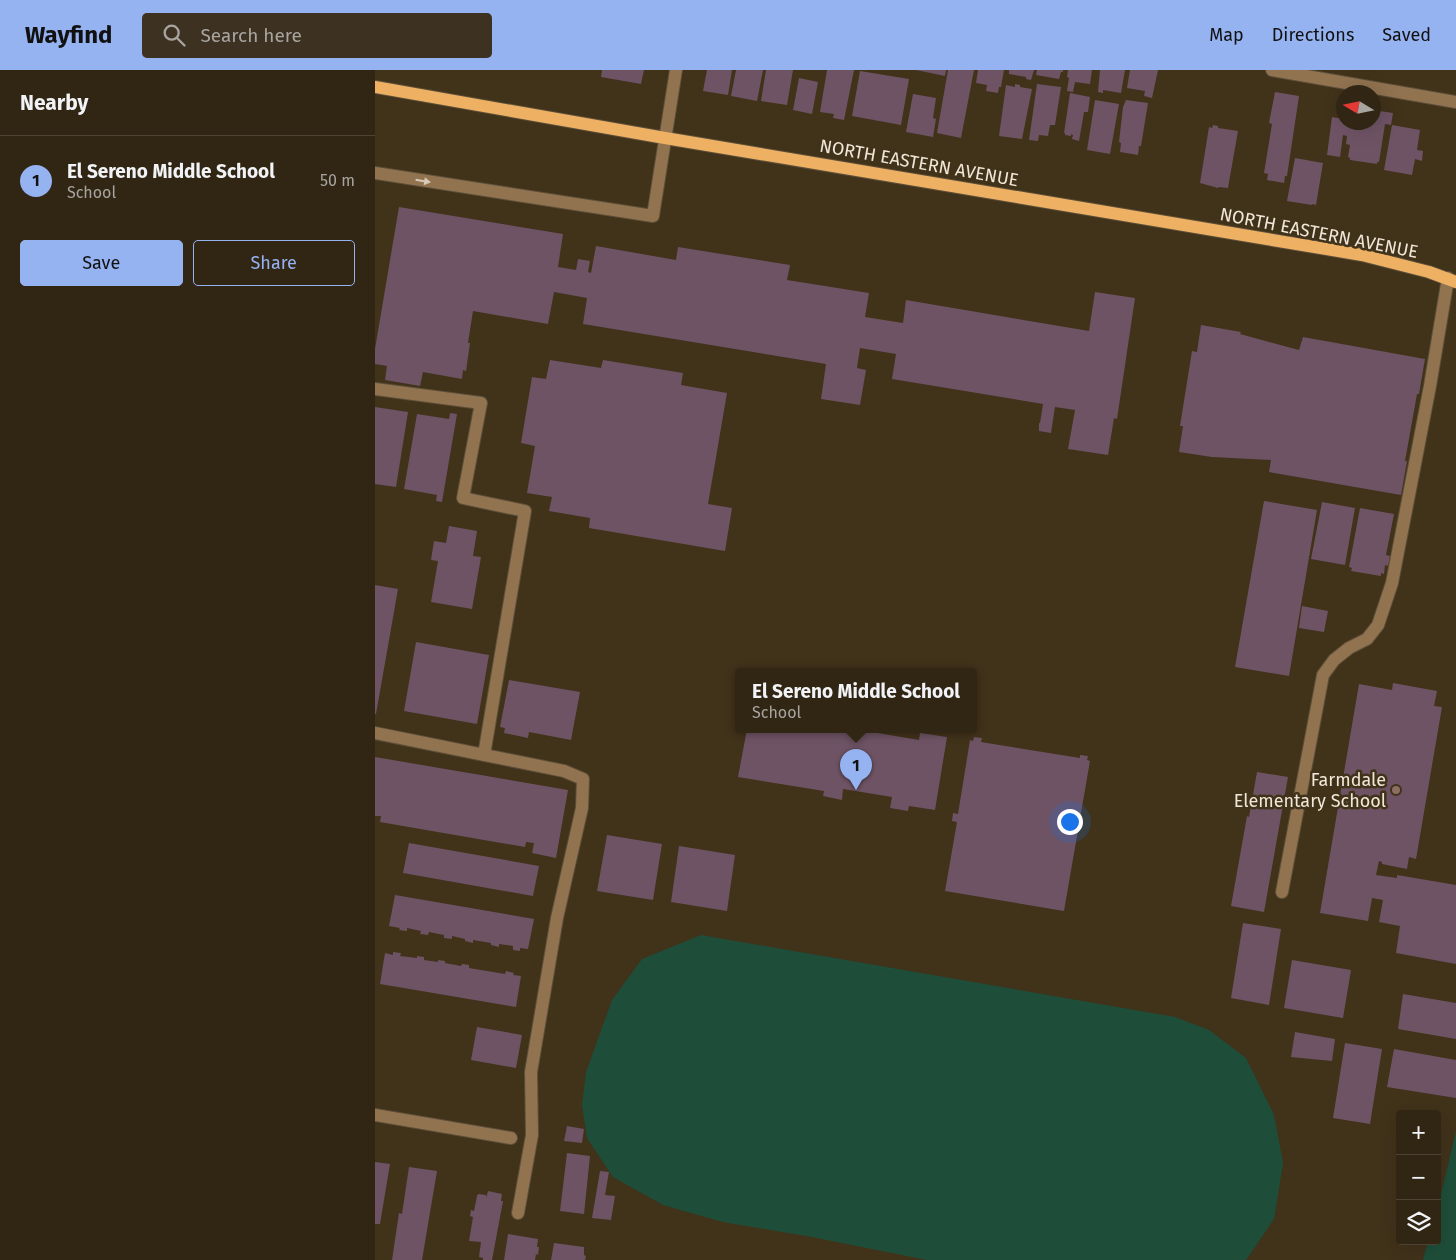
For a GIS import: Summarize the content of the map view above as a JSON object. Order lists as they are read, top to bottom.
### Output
{
  "streets": {
    "main road": ["NORTH EASTERN AVENUE"]
  },
  "places": ["Farmdale Elementary School"],
  "north": "left",
  "page": {
    "header": "Wayfind",
    "search": "Search here",
    "nav": ["Map", "Directions", "Saved"],
    "heading": "Nearby",
    "list": [
      {
        "mark": "1",
        "name": "El Sereno Middle School",
        "note": "School",
        "value": "50 m"
      }
    ],
    "buttons": ["Save", "Share"],
    "popup": ["El Sereno Middle School", "School"],
    "pins": "1",
    "map_buttons": ["+", "−"]
  }
}
